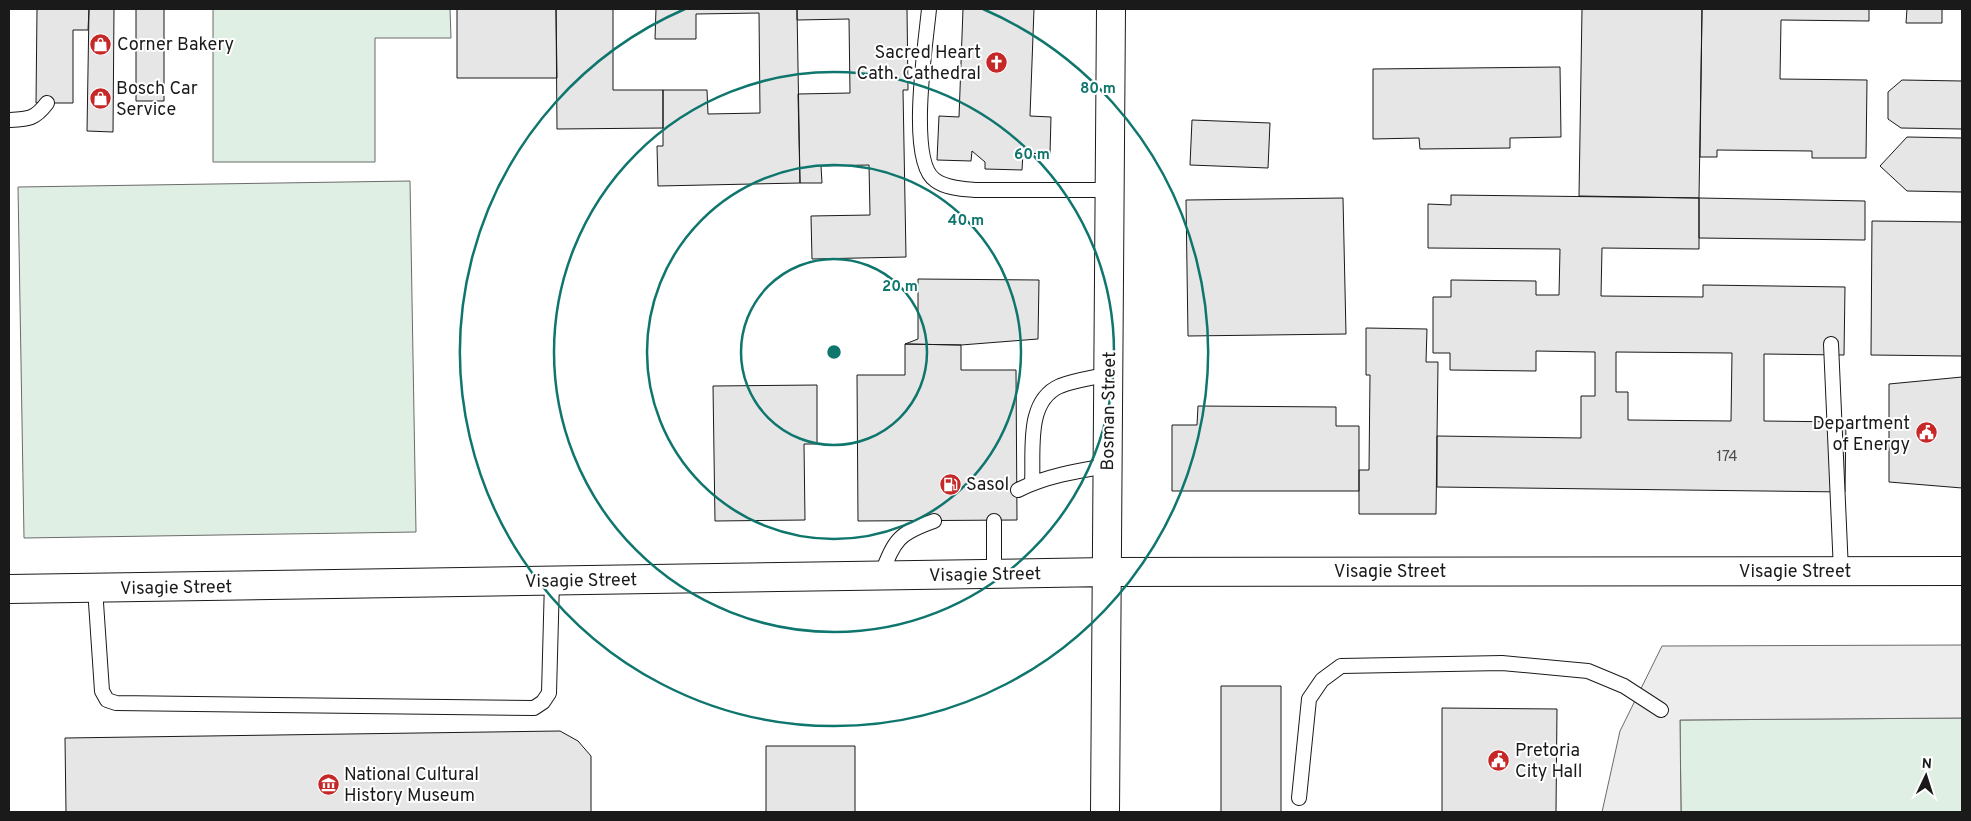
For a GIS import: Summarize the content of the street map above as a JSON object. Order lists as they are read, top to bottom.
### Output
{
  "streets": {
    "street": ["Bosman Street", "Visagie Street"]
  },
  "crossings": [
    ["Bosman Street", "Visagie Street"]
  ],
  "places": {
    "shop": ["Corner Bakery", "Bosch Car Service"],
    "church": ["Sacred Heart Cath. Cathedral"],
    "public building": ["Department of Energy", "Pretoria City Hall"],
    "fuel station": ["Sasol"],
    "museum": ["National Cultural History Museum"]
  },
  "house_numbers": ["174"],
  "north": "top",
  "rings": [
    "80 m",
    "60 m",
    "40 m",
    "20 m"
  ]
}
